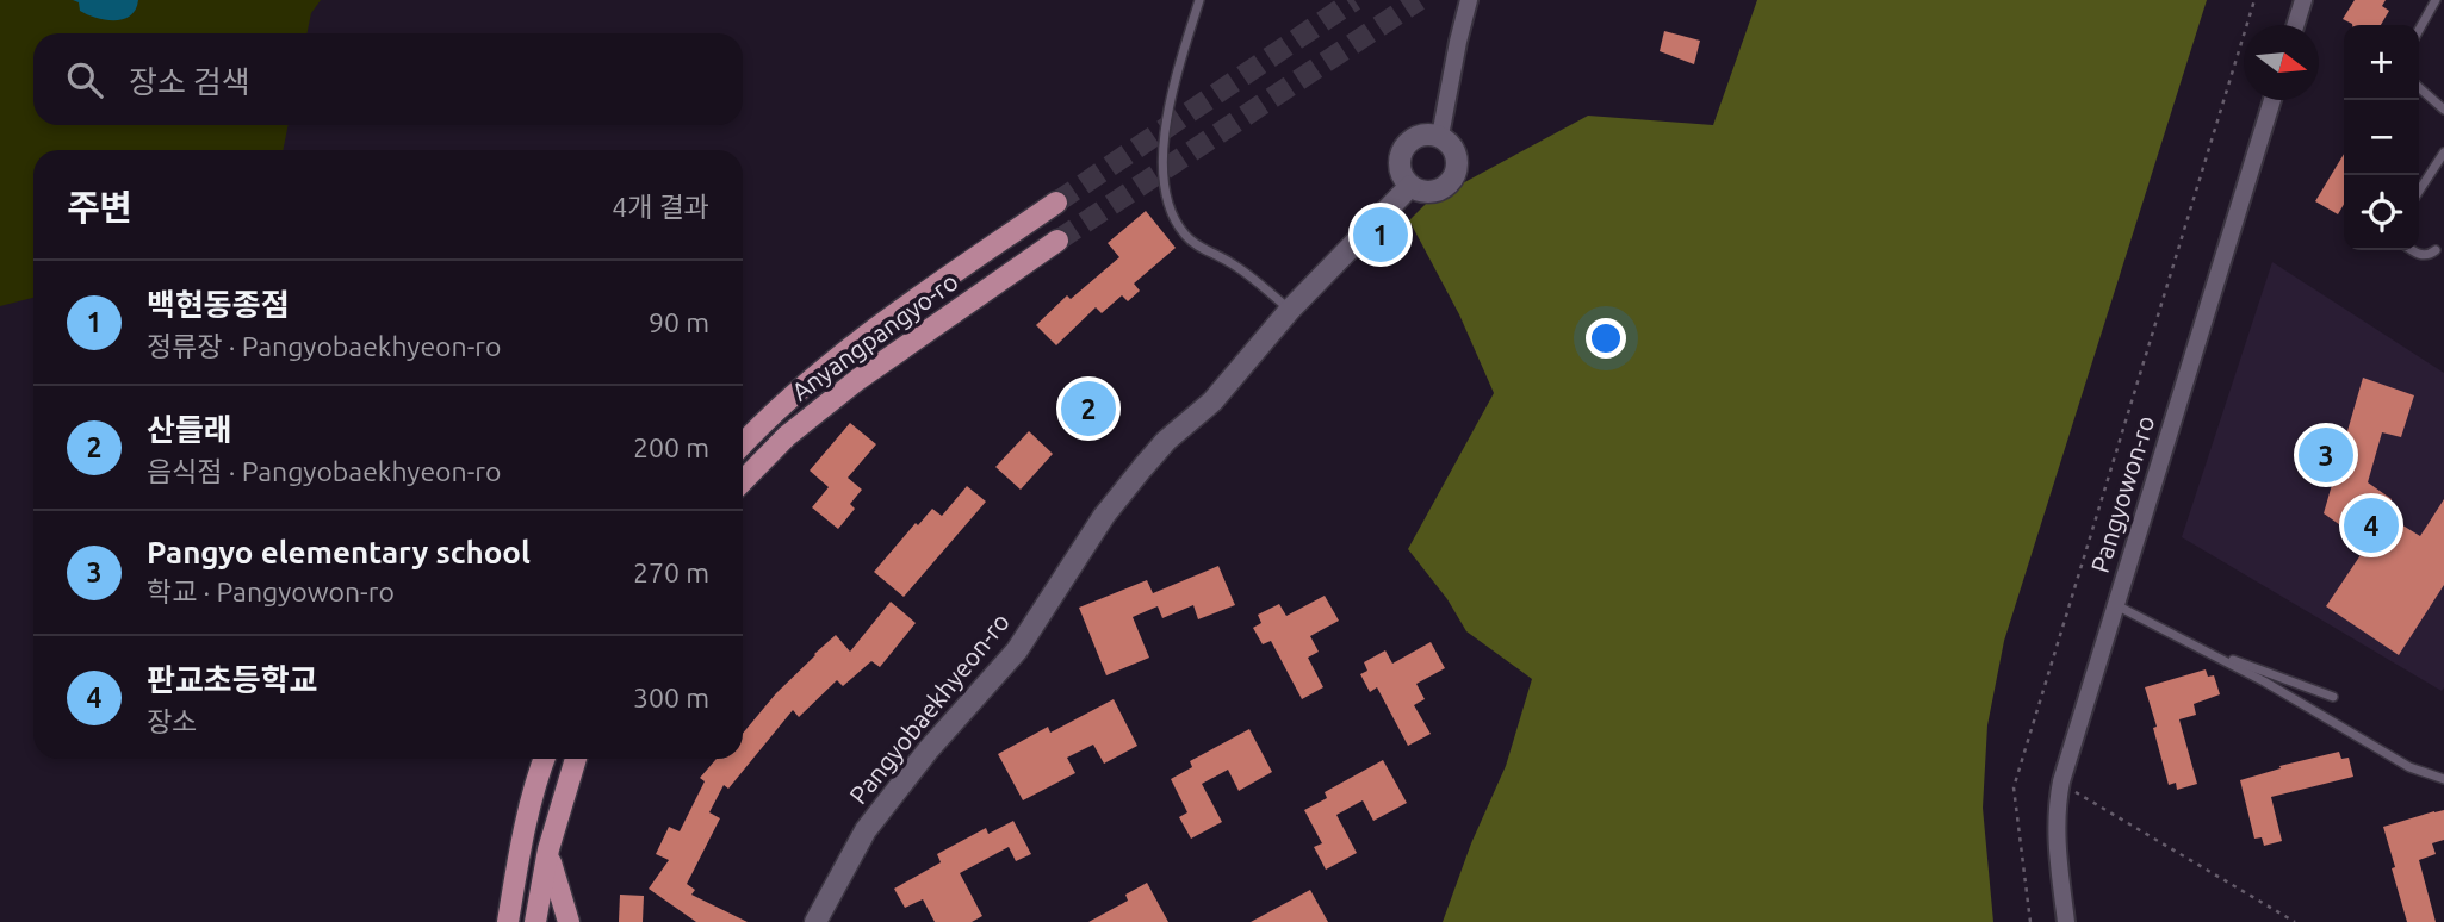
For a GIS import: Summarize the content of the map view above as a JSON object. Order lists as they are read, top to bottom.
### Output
{
  "streets": {
    "main road": ["Anyangpangyo-ro"],
    "street": ["Pangyowon-ro", "Pangyobaekhyeon-ro"]
  },
  "north": "right",
  "page": {
    "map_buttons": ["+", "−"],
    "search": "장소 검색",
    "heading": ["주변", "4개 결과"],
    "pins": [
      "1",
      "2",
      "3",
      "4"
    ],
    "list": [
      {
        "mark": "1",
        "name": "백현동종점",
        "note": "정류장 · Pangyobaekhyeon-ro",
        "value": "90 m"
      },
      {
        "mark": "2",
        "name": "산들래",
        "note": "음식점 · Pangyobaekhyeon-ro",
        "value": "200 m"
      },
      {
        "mark": "3",
        "name": "Pangyo elementary school",
        "note": "학교 · Pangyowon-ro",
        "value": "270 m"
      },
      {
        "mark": "4",
        "name": "판교초등학교",
        "note": "장소",
        "value": "300 m"
      }
    ]
  }
}
